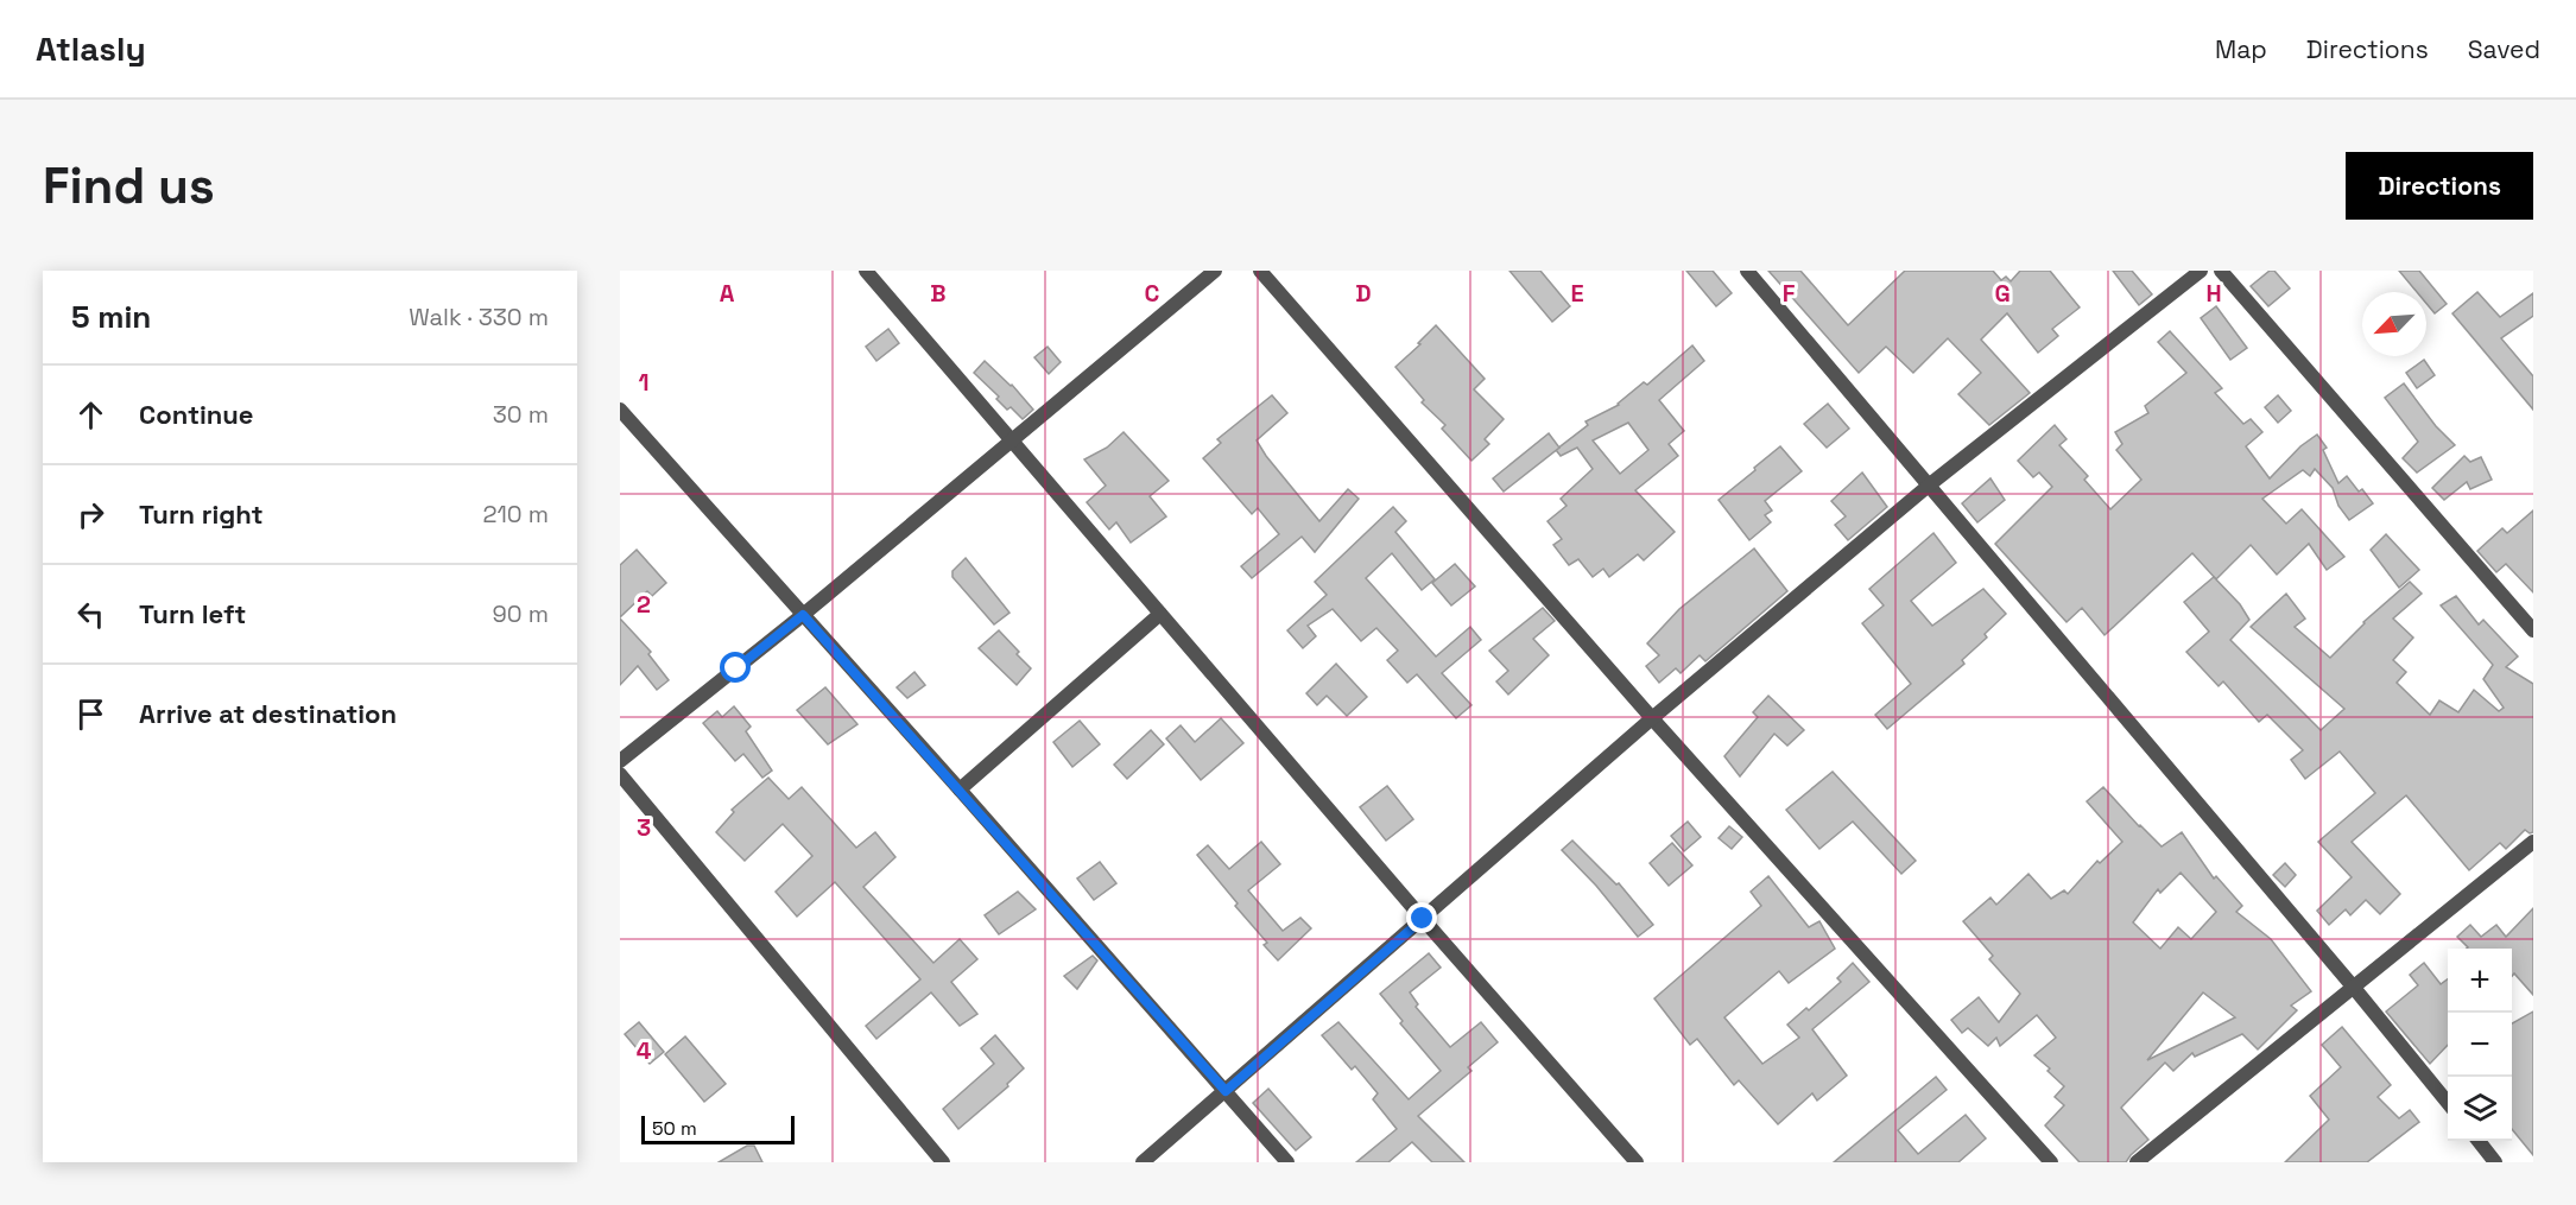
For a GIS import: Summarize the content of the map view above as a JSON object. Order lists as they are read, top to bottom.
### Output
{
  "scale_bar": "50 m",
  "north": "bottom left",
  "page": {
    "header": "Atlasly",
    "nav": ["Map", "Directions", "Saved"],
    "buttons": "Directions",
    "title": "Find us",
    "heading": ["5 min", "Walk · 330 m"],
    "list": [
      ["Continue", "30 m"],
      ["Turn right", "210 m"],
      ["Turn left", "90 m"],
      "Arrive at destination"
    ],
    "map_buttons": ["+", "−"],
    "scale": "50 m"
  },
  "grid": {
    "columns": [
      "A",
      "B",
      "C",
      "D",
      "E",
      "F",
      "G",
      "H"
    ],
    "rows": [
      "1",
      "2",
      "3",
      "4"
    ]
  }
}
